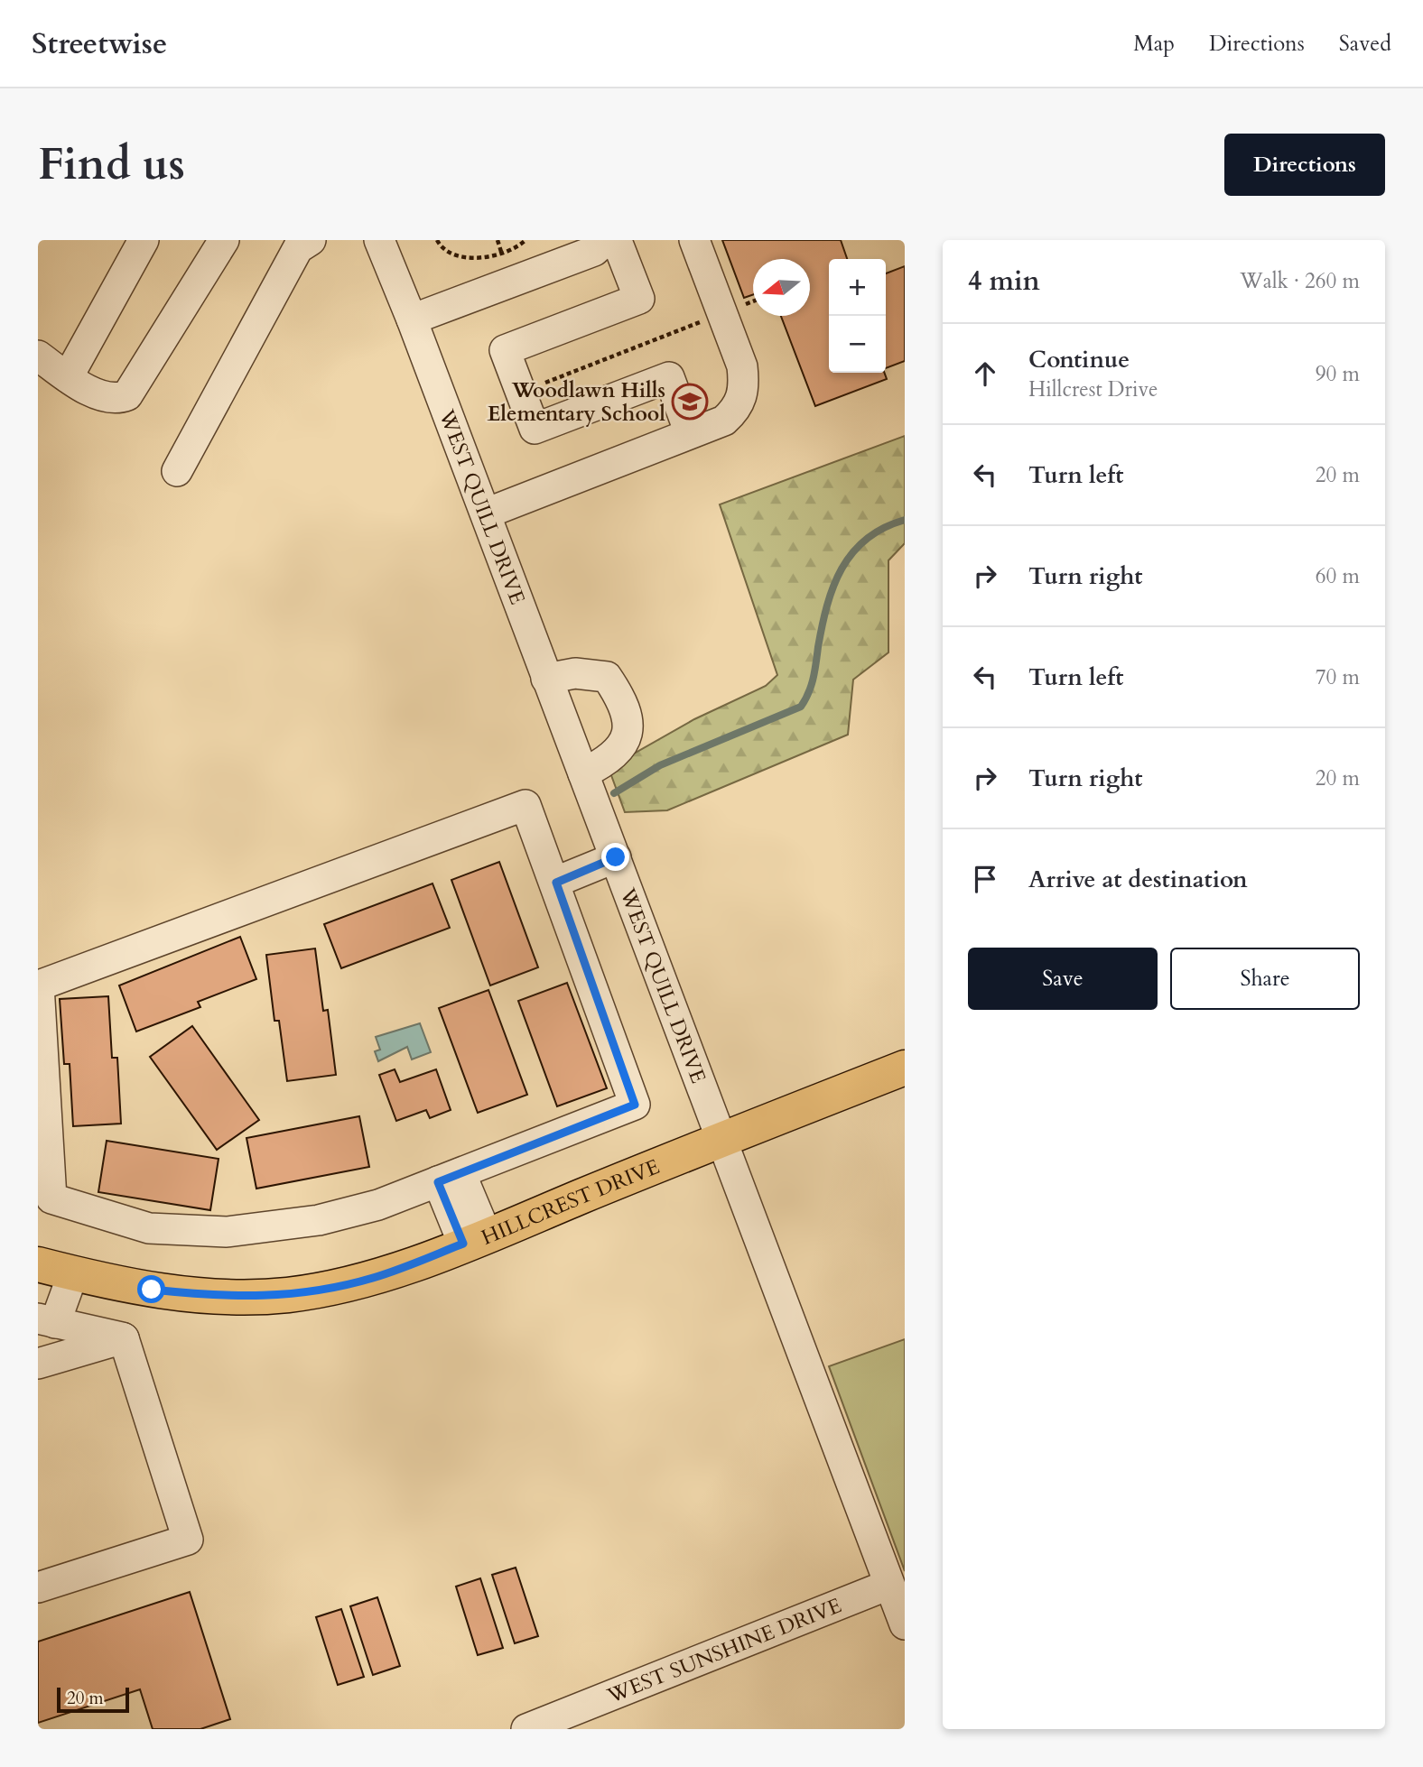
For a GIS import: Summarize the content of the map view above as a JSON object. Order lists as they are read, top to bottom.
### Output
{
  "streets": {
    "main road": ["HILLCREST DRIVE"],
    "street": ["WEST QUILL DRIVE", "WEST SUNSHINE DRIVE"]
  },
  "crossings": [
    ["WEST QUILL DRIVE", "HILLCREST DRIVE"],
    ["WEST QUILL DRIVE", "WEST SUNSHINE DRIVE"]
  ],
  "places": {
    "school or university": ["Woodlawn Hills Elementary School"]
  },
  "scale_bar": "20 m",
  "north": "left",
  "page": {
    "header": "Streetwise",
    "nav": ["Map", "Directions", "Saved"],
    "buttons": [
      "Directions",
      ["Save", "Share"]
    ],
    "title": "Find us",
    "heading": ["4 min", "Walk · 260 m"],
    "map_buttons": ["+", "−"],
    "list": [
      ["Continue", "Hillcrest Drive", "90 m"],
      ["Turn left", "20 m"],
      ["Turn right", "60 m"],
      ["Turn left", "70 m"],
      ["Turn right", "20 m"],
      "Arrive at destination"
    ],
    "scale": "20 m"
  }
}
